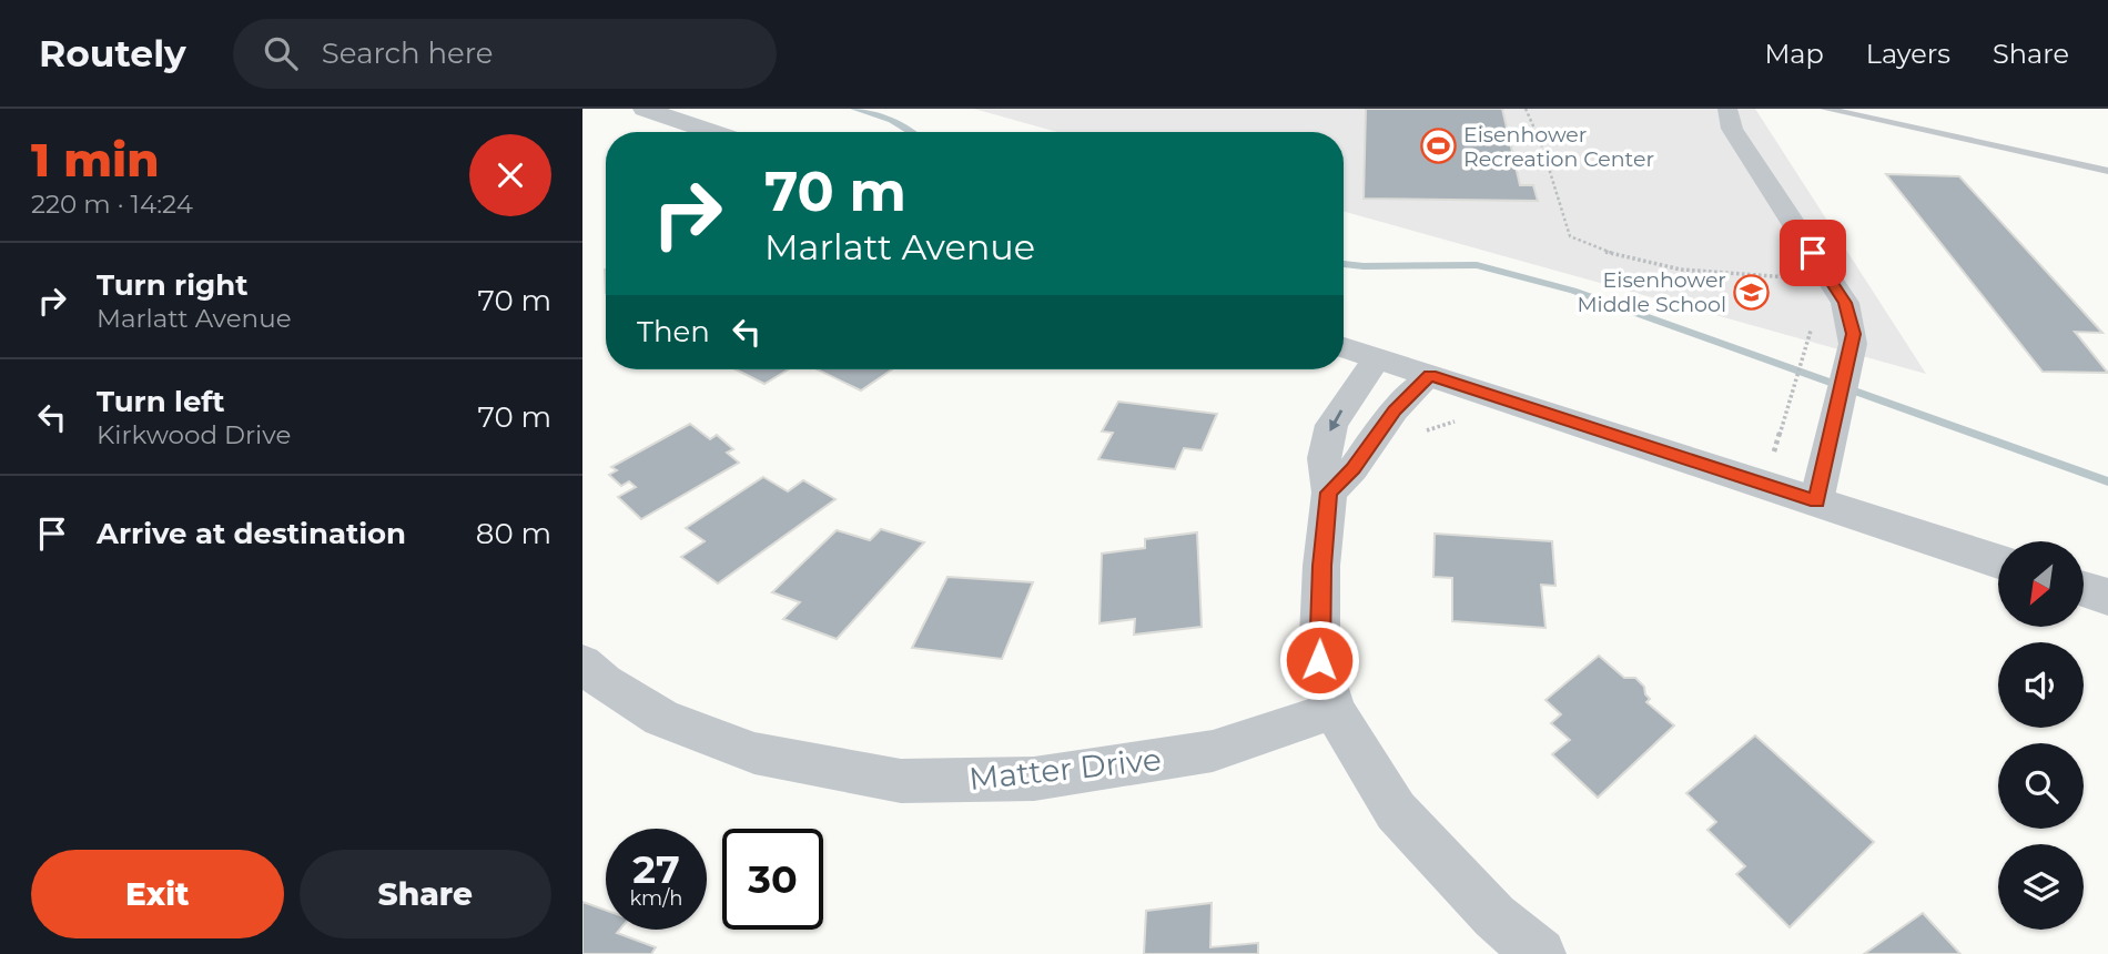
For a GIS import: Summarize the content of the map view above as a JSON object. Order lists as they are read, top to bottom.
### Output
{
  "streets": {
    "street": ["Matter Drive"]
  },
  "places": {
    "sports": ["Eisenhower Recreation Center"],
    "school or university": ["Eisenhower Middle School"]
  },
  "north": "bottom left",
  "page": {
    "header": "Routely",
    "search": "Search here",
    "nav": ["Map", "Layers", "Share"],
    "heading": ["1 min", "220 m · 14:24"],
    "turn": ["70 m", "Marlatt Avenue"],
    "list": [
      {
        "name": "Turn right",
        "note": "Marlatt Avenue",
        "value": "70 m"
      },
      {
        "name": "Turn left",
        "note": "Kirkwood Drive",
        "value": "70 m"
      },
      {
        "name": "Arrive at destination",
        "value": "80 m"
      }
    ],
    "then": "Then",
    "speed": "27 km/h",
    "limit": "30",
    "buttons": ["Exit", "Share"]
  }
}
